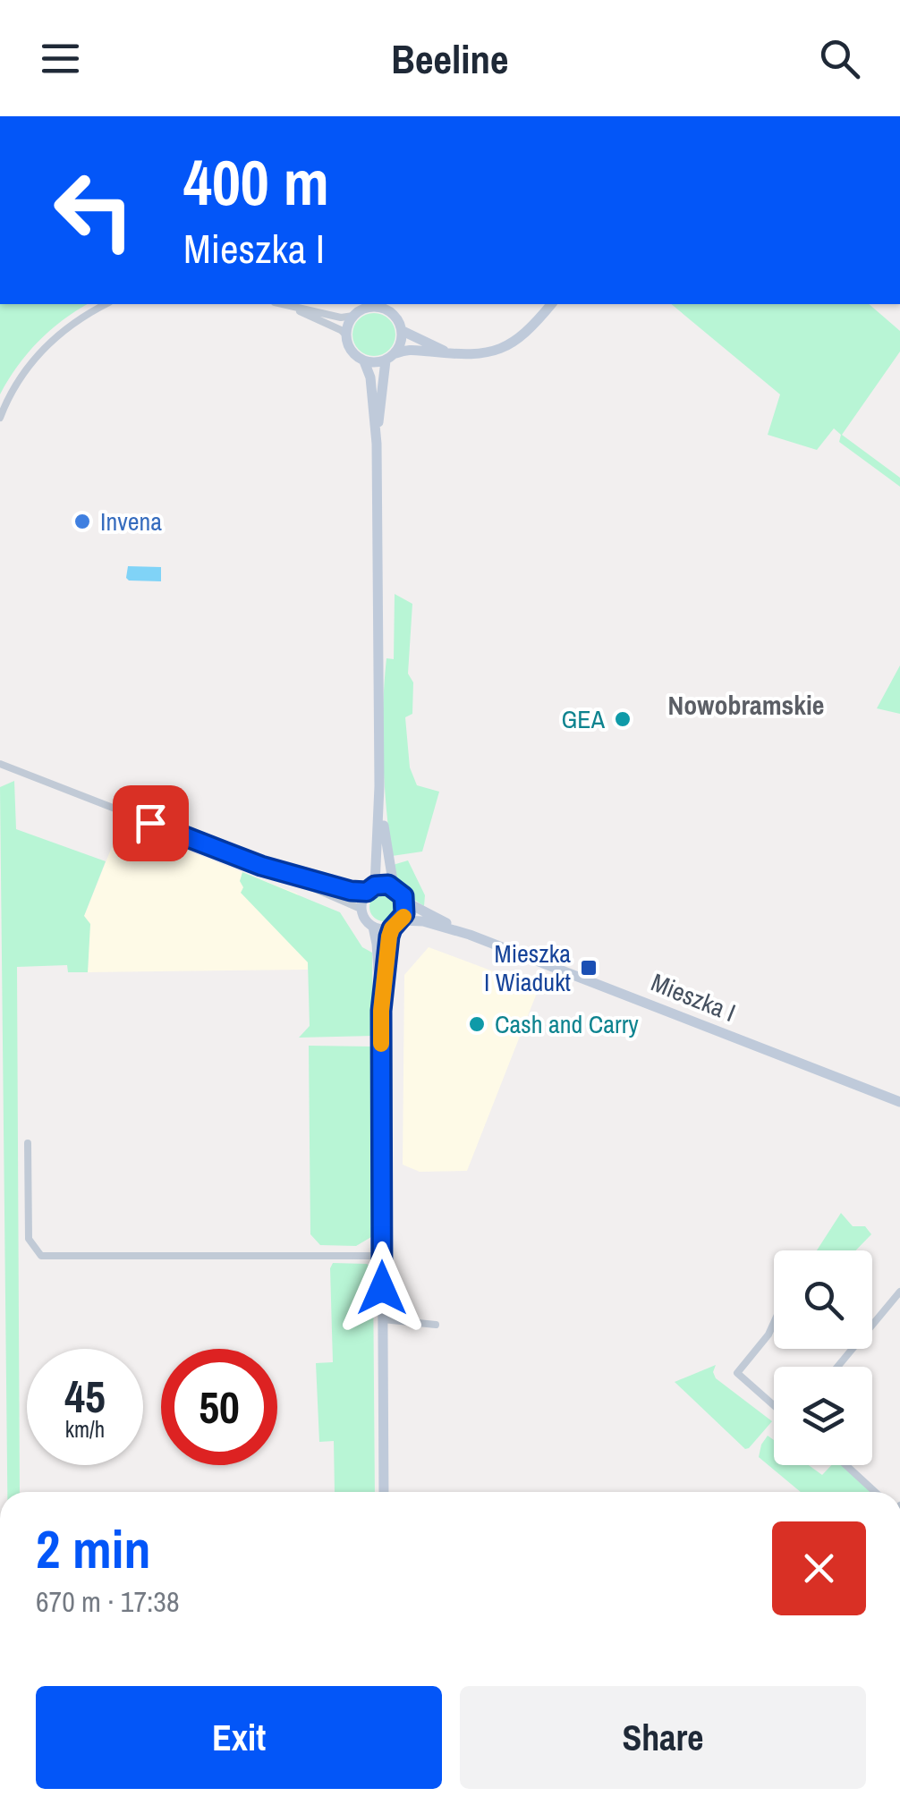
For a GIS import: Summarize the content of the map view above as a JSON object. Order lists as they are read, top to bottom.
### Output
{
  "streets": {
    "main road": ["Mieszka I"]
  },
  "districts": ["Nowobramskie"],
  "places": {
    "other": ["Invena", "GEA", "Cash and Carry"],
    "transit": ["Mieszka I Wiadukt"]
  },
  "page": {
    "header": "Beeline",
    "turn": ["400 m", "Mieszka I"],
    "speed": "45 km/h",
    "limit": "50",
    "heading": ["2 min", "670 m · 17:38"],
    "buttons": ["Exit", "Share"]
  }
}
